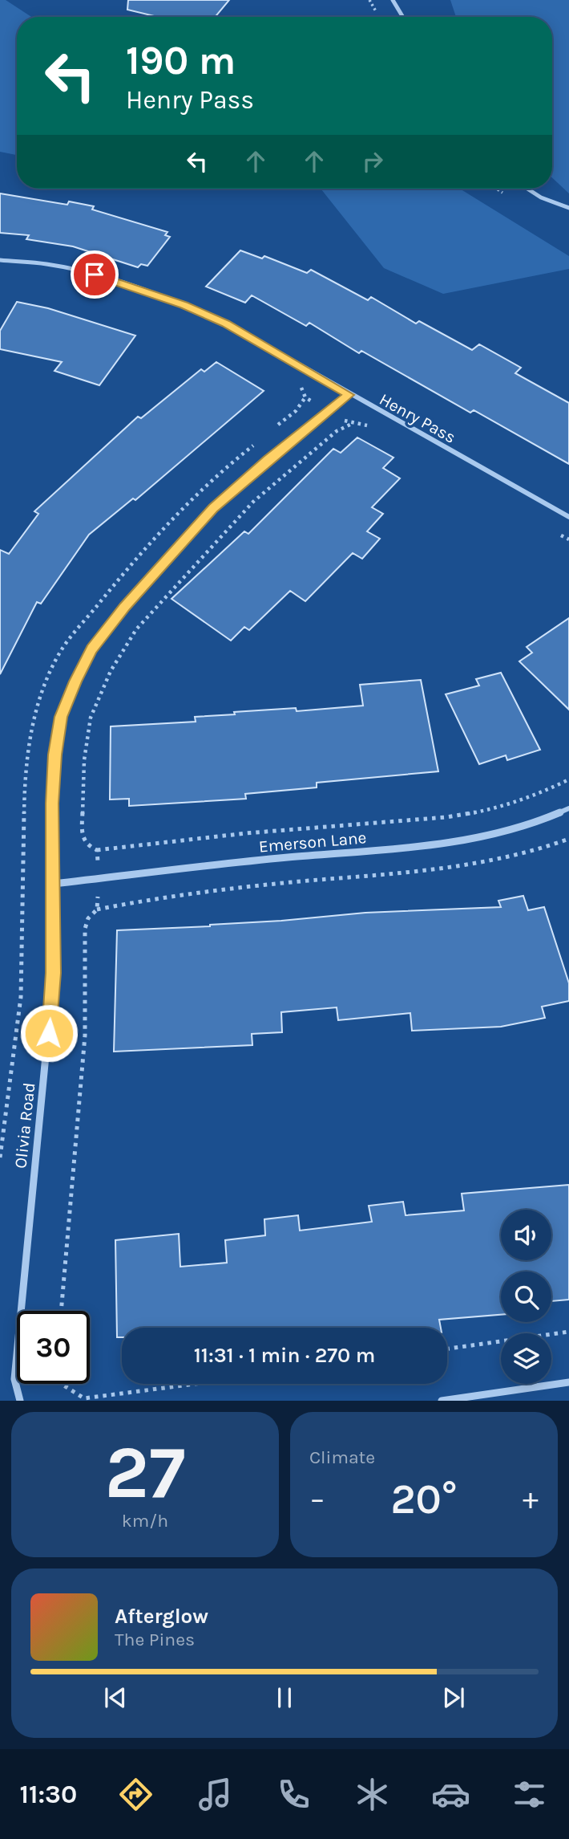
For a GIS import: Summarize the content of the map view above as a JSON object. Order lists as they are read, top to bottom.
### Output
{
  "streets": {
    "street": ["Henry Pass", "Emerson Lane", "Olivia Road"]
  },
  "crossings": [
    ["Henry Pass", "Olivia Road"],
    ["Emerson Lane", "Olivia Road"]
  ],
  "page": {
    "turn": ["190 m", "Henry Pass"],
    "limit": "30",
    "trip": "11:31 · 1 min · 270 m",
    "tile": [
      ["27", "km/h"],
      "Climate"
    ],
    "heat": ["−", "20°", "+"],
    "song": ["Afterglow", "The Pines"],
    "tabs": "11:30"
  }
}
